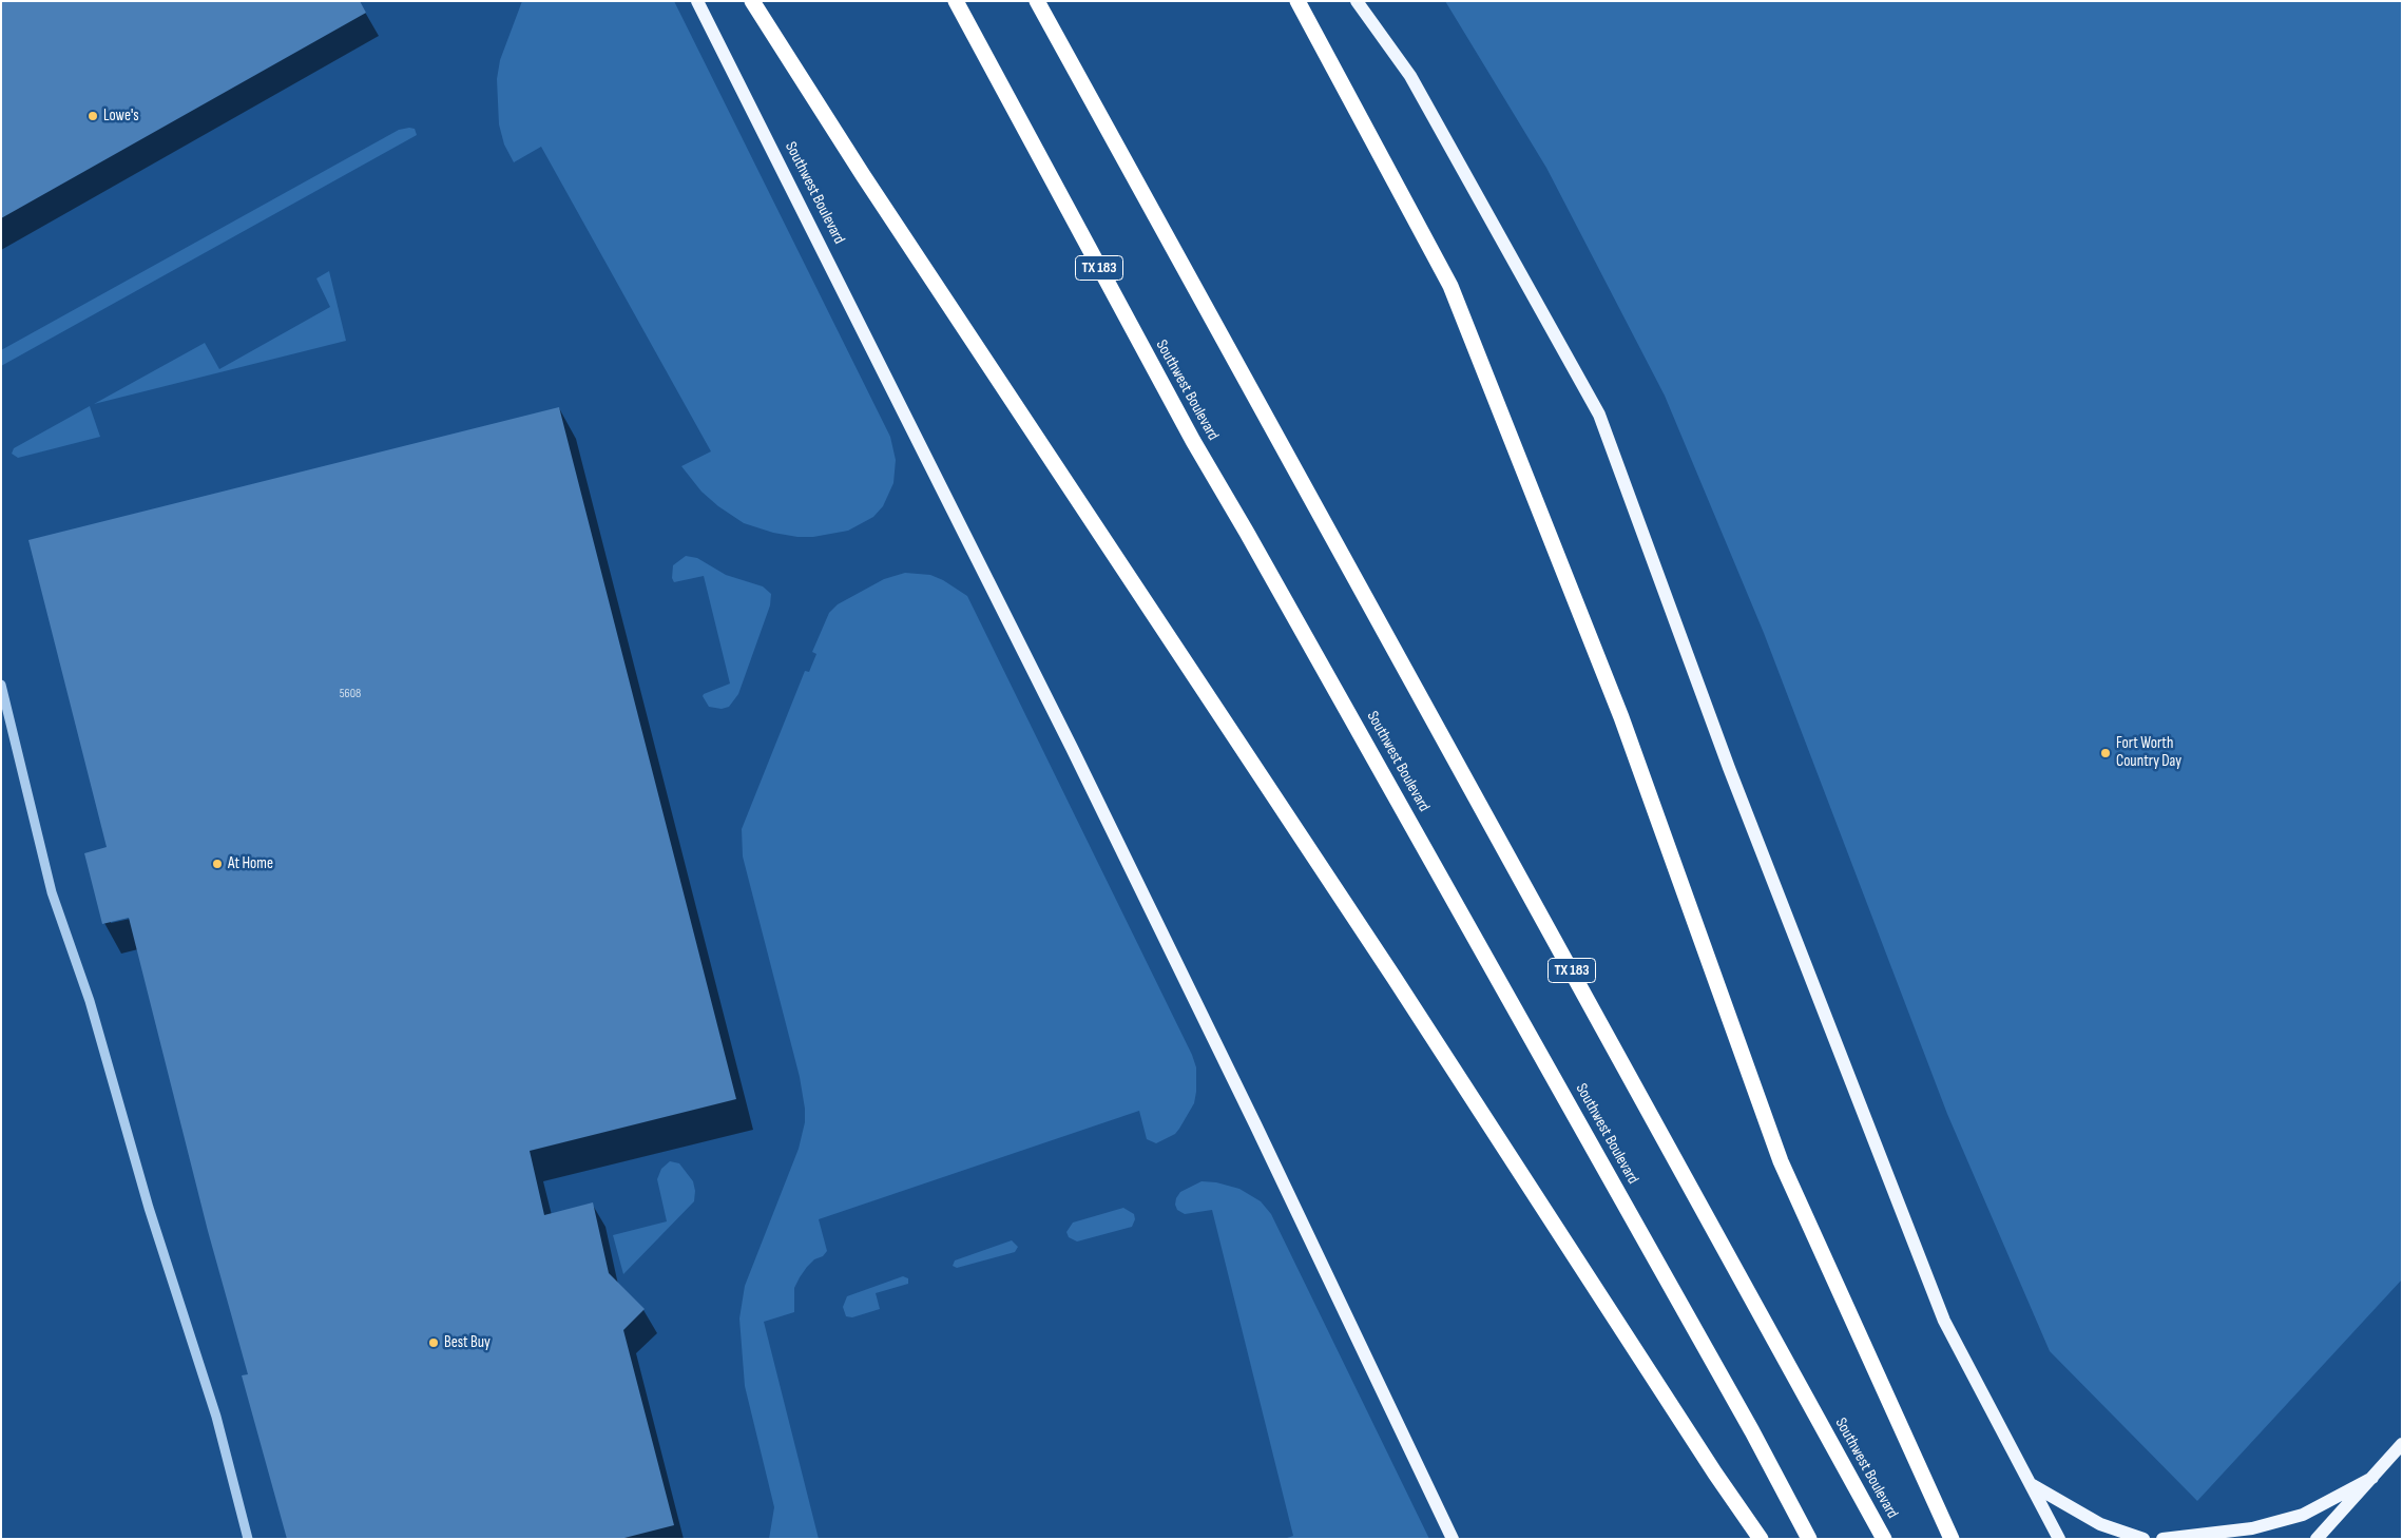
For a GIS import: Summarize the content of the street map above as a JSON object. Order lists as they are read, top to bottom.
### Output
{
  "streets": {
    "highway": ["Southwest Boulevard", "TX 183"]
  },
  "places": [
    "Lowe's",
    "Fort Worth Country Day",
    "At Home",
    "Best Buy"
  ],
  "house_numbers": ["5608"]
}
